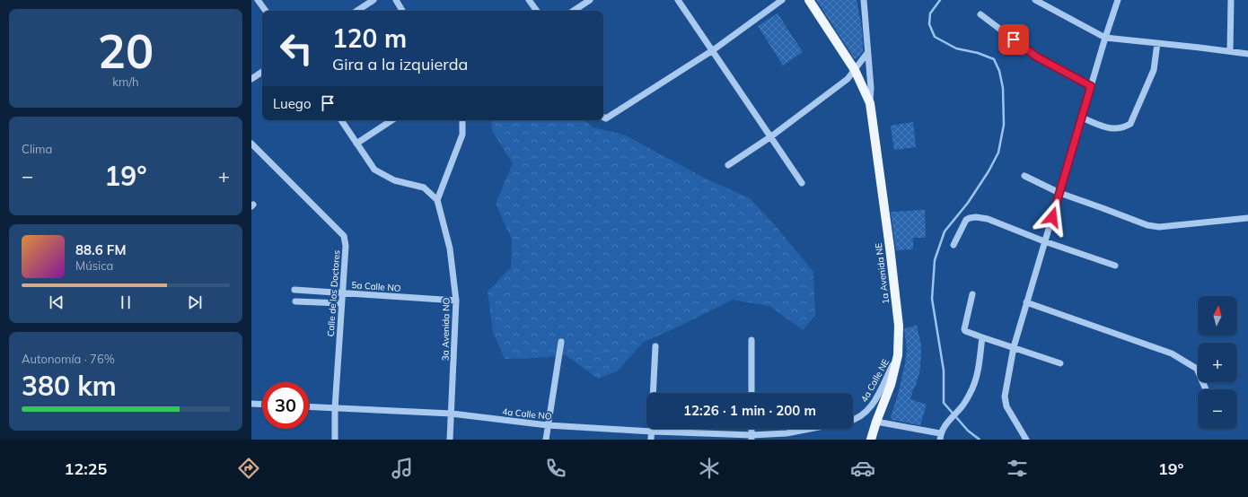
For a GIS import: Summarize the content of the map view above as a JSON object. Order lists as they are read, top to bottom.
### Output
{
  "streets": {
    "main road": ["1a Avenida NE"],
    "street": [
      "5a Calle NO",
      "Calle de los Doctores",
      "3a Avenida NO",
      "4a Calle NE",
      "4a Calle NO"
    ]
  },
  "crossings": [
    ["1a Avenida NE", "4a Calle NE"],
    ["5a Calle NO", "Calle de los Doctores"],
    ["5a Calle NO", "3a Avenida NO"],
    ["Calle de los Doctores", "4a Calle NO"],
    ["3a Avenida NO", "4a Calle NO"]
  ],
  "north": "top",
  "page": {
    "tile": [
      ["20", "km/h"],
      "Clima",
      ["Autonomía · 76%", "380 km"]
    ],
    "turn": ["120 m", "Gira a la izquierda"],
    "then": "Luego",
    "heat": ["−", "19°", "+"],
    "song": ["88.6 FM", "Música"],
    "map_buttons": ["+", "−"],
    "limit": "30",
    "trip": "12:26 · 1 min · 200 m",
    "tabs": ["12:25", "19°"]
  }
}
